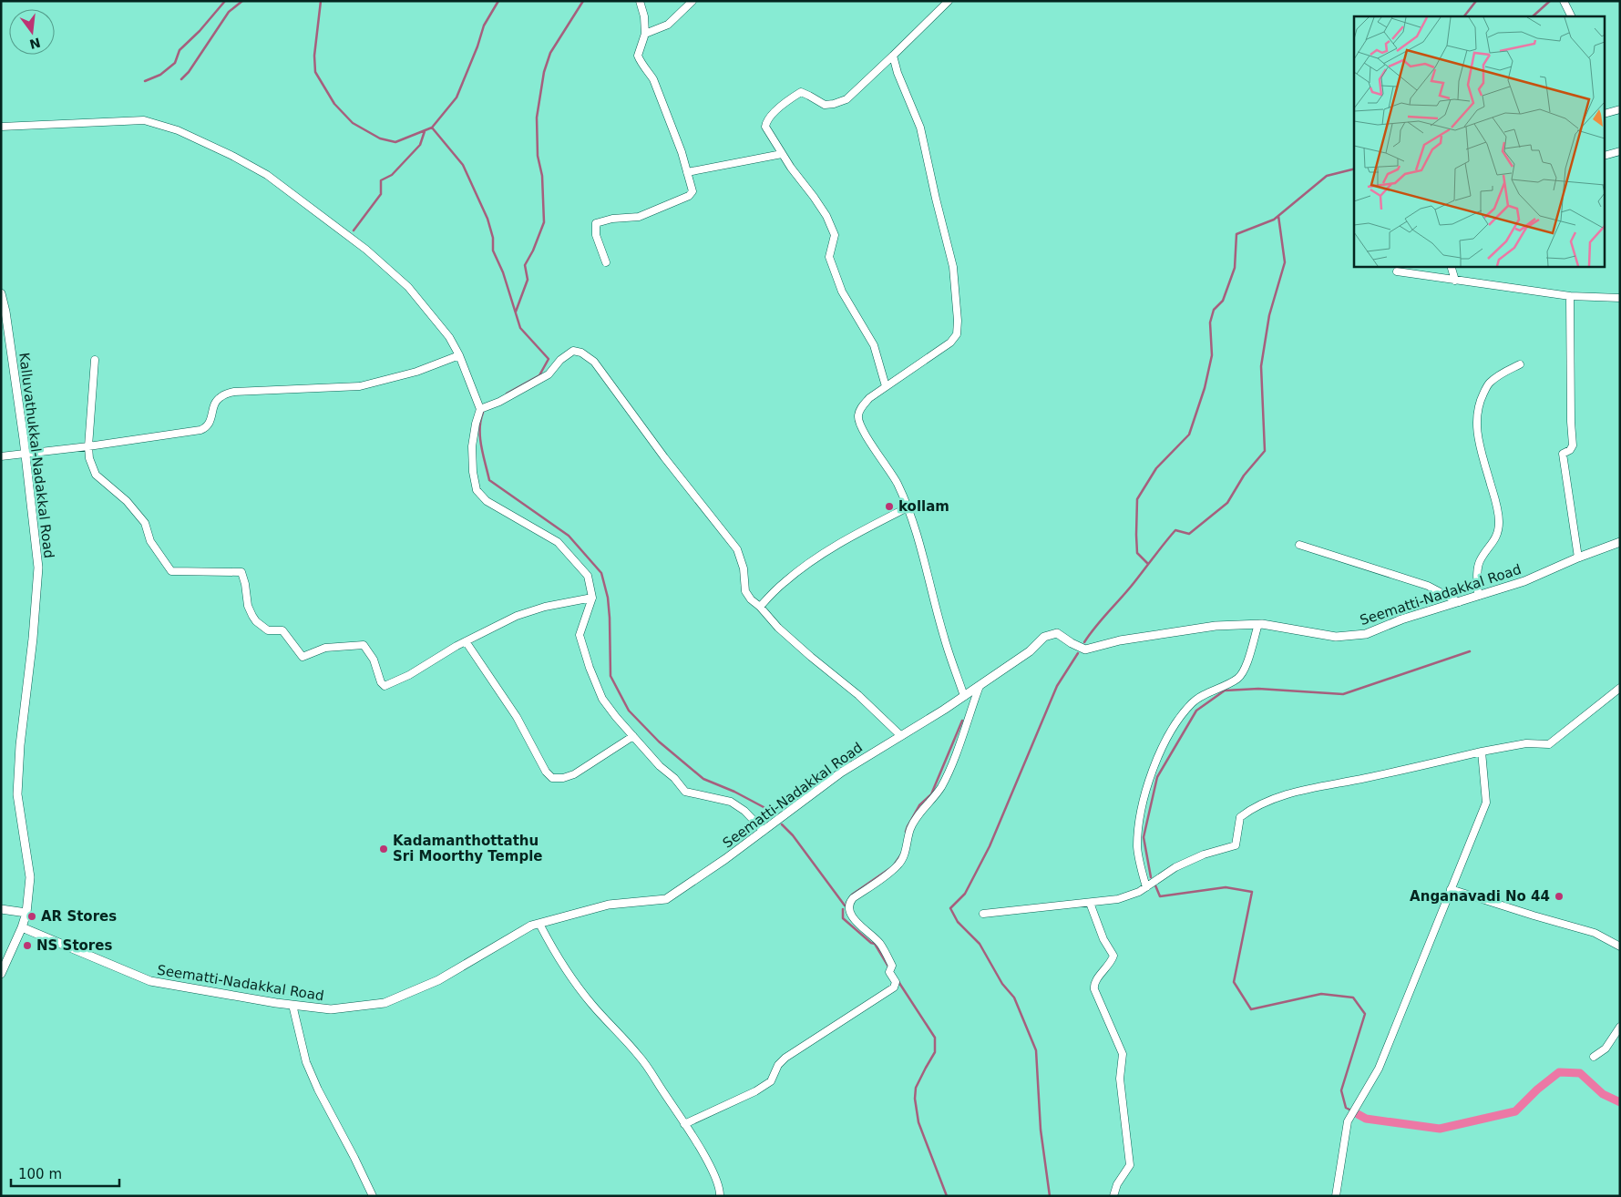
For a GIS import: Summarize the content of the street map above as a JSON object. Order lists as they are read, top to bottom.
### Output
{
  "streets": {
    "street": ["Kalluvathukkal-Nadakkal Road", "Seematti-Nadakkal Road"]
  },
  "crossings": [
    ["Kalluvathukkal-Nadakkal Road", "Seematti-Nadakkal Road"]
  ],
  "places": [
    "kollam",
    "Kadamanthottathu Sri Moorthy Temple",
    "Anganavadi No 44",
    "AR Stores",
    "NS Stores"
  ],
  "scale_bar": "100 m",
  "north": "bottom"
}
